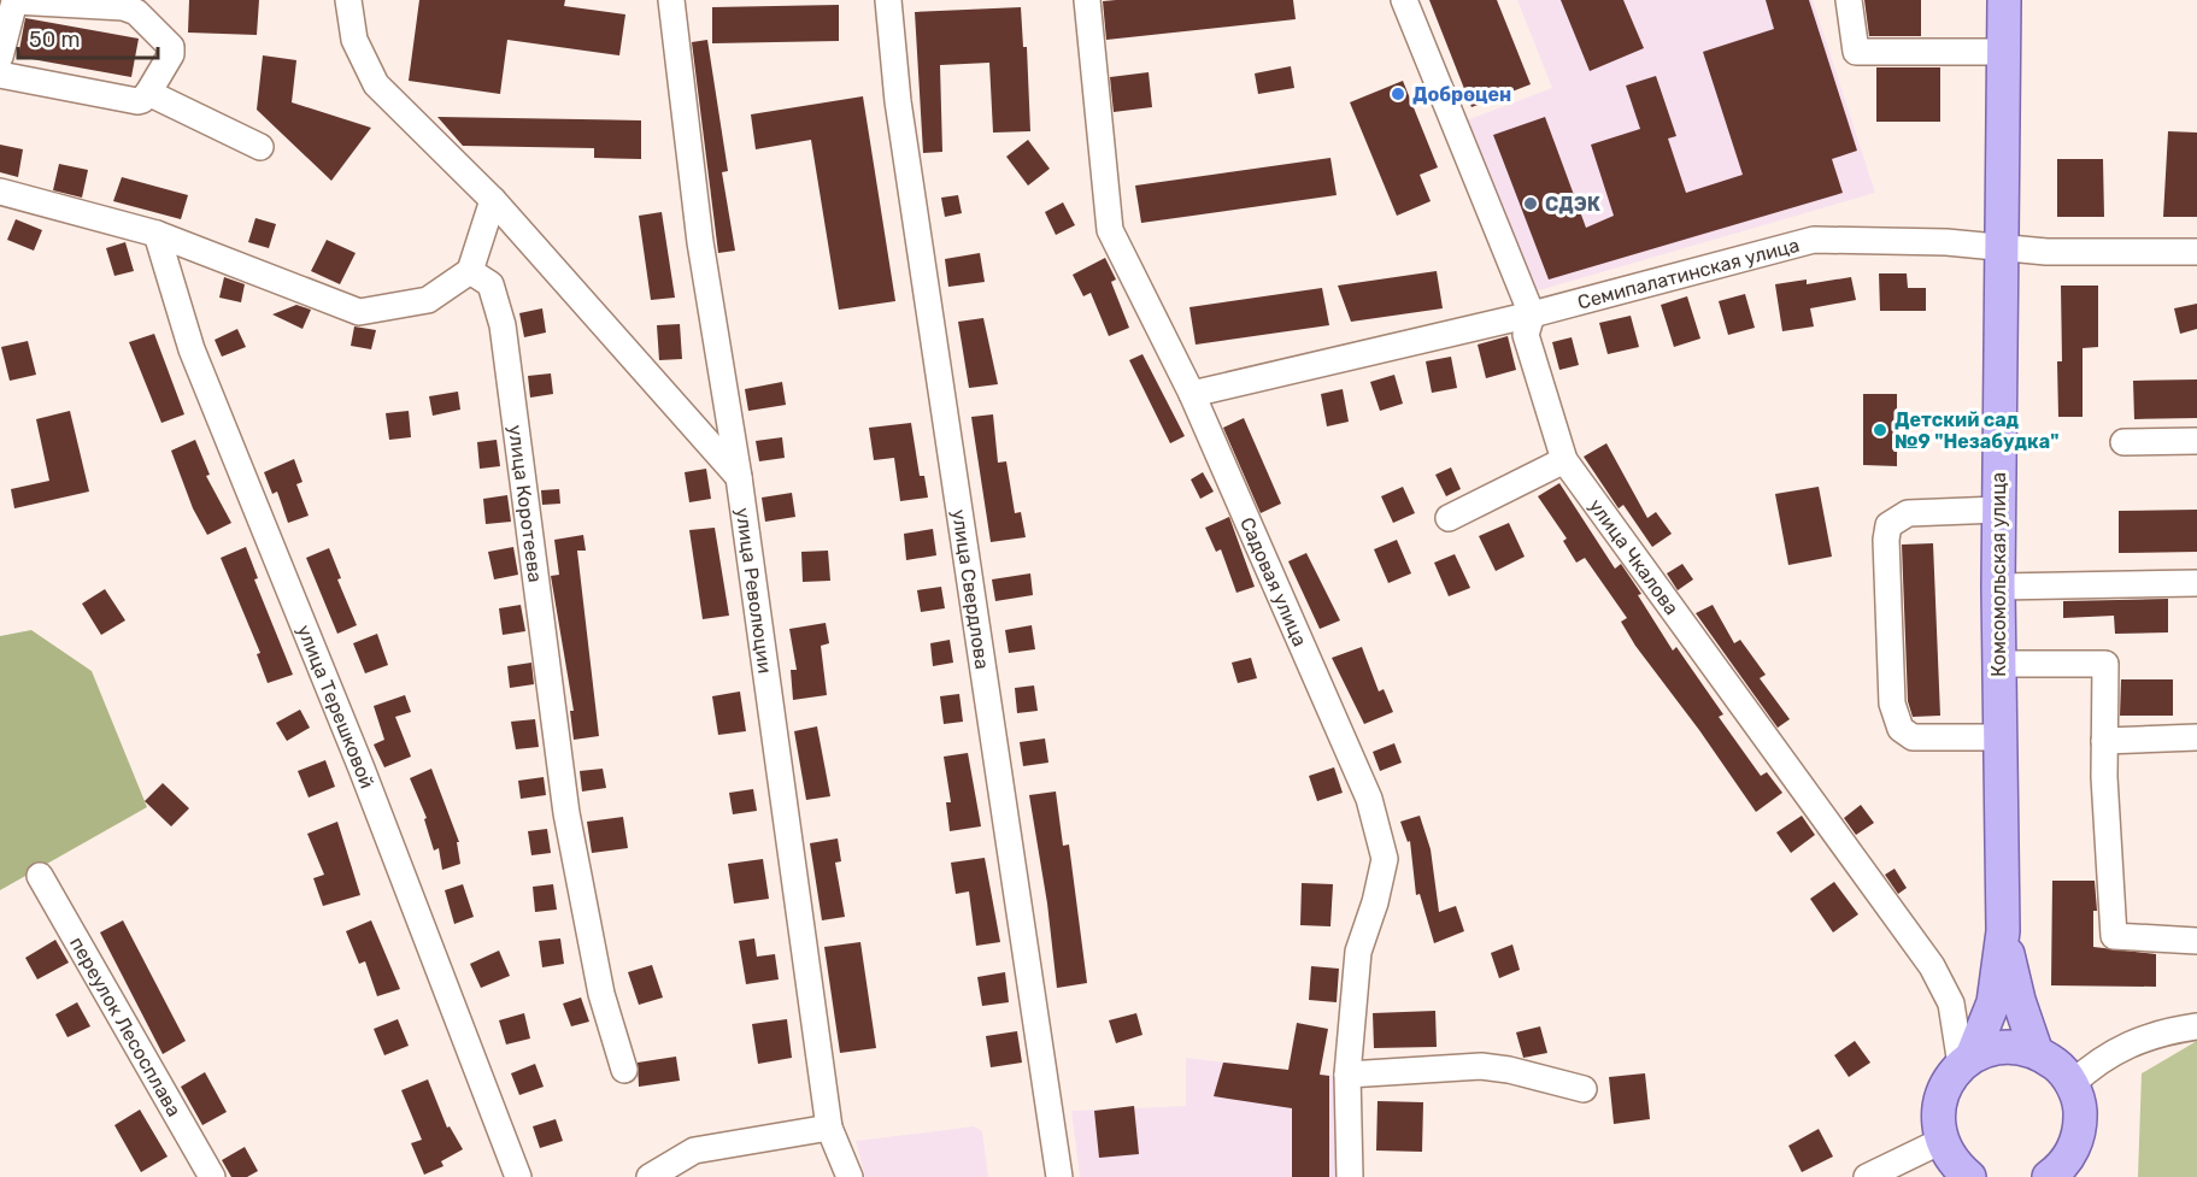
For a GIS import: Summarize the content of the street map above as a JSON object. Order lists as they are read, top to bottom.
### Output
{
  "streets": {
    "main road": ["Комсомольская улица"],
    "street": [
      "Семипалатинская улица",
      "улица Коротеева",
      "улица Чкалова",
      "Садовая улица",
      "улица Свердлова",
      "улица Революции",
      "улица Терешковой",
      "переулок Лесосплава"
    ]
  },
  "crossings": [
    ["Семипалатинская улица", "улица Чкалова"],
    ["Семипалатинская улица", "Комсомольская улица"],
    ["Семипалатинская улица", "Садовая улица"],
    ["улица Чкалова", "Комсомольская улица"]
  ],
  "places": ["Доброцен", "СДЭК", "Детский сад №9 \"Незабудка\""],
  "scale_bar": "50 m"
}
